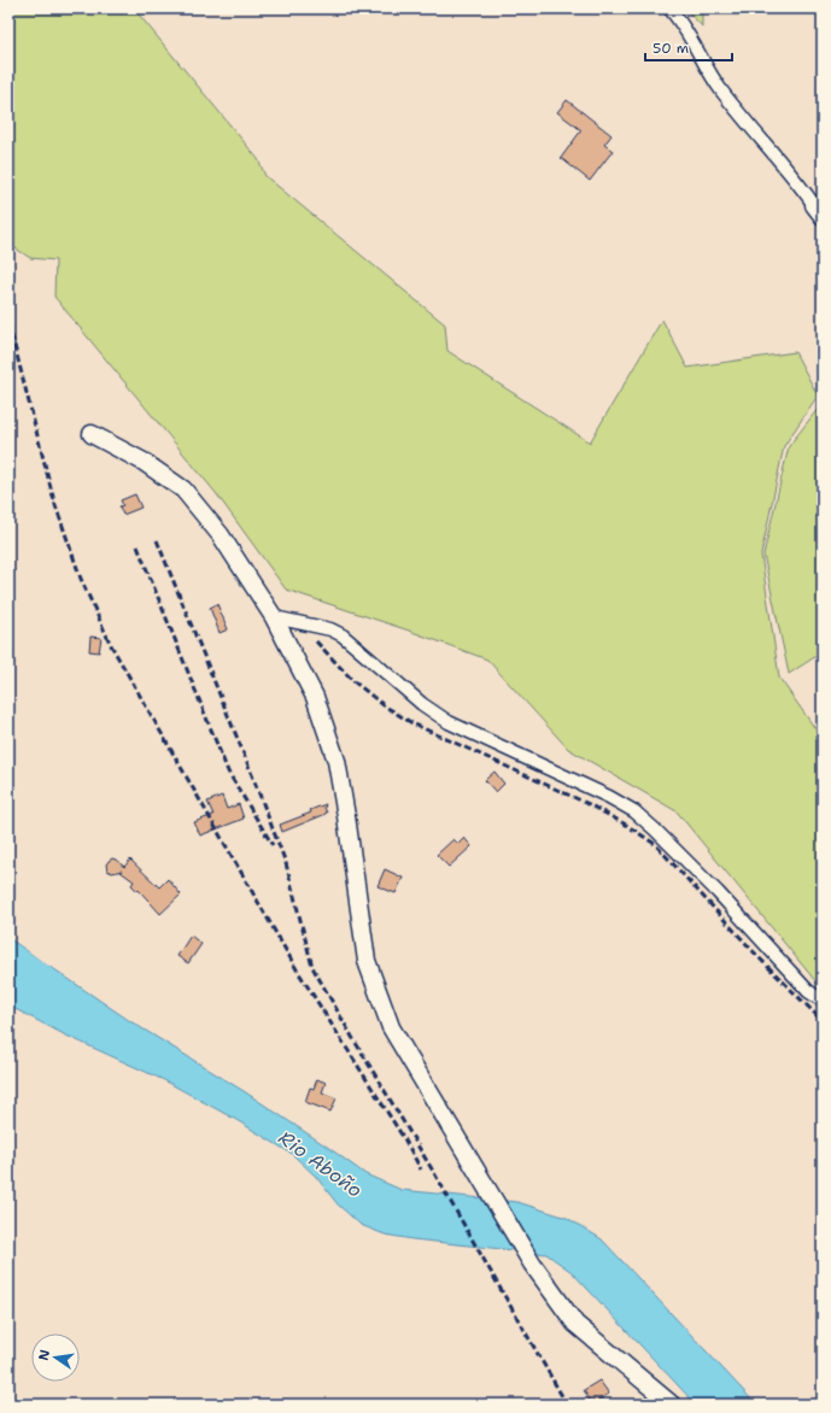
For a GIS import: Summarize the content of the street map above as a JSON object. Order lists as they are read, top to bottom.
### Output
{
  "water": ["Rio Aboño"],
  "scale_bar": "50 m",
  "north": "left"
}
